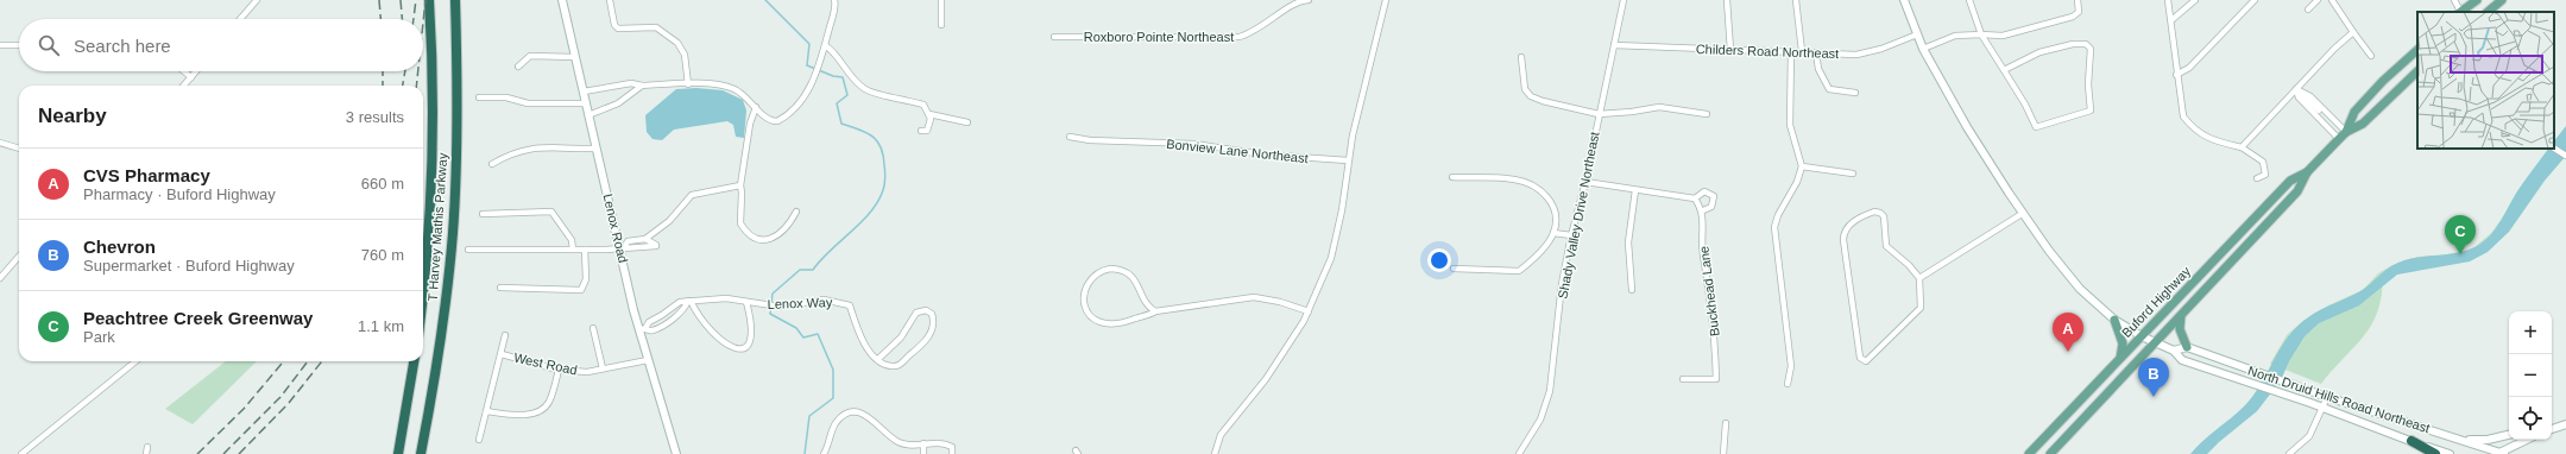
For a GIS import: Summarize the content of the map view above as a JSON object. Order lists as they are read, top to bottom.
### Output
{
  "streets": {
    "highway": ["T Harvey Mathis Parkway"],
    "main road": ["Lenox Road", "Buford Highway", "North Druid Hills Road Northeast"],
    "street": [
      "Roxboro Pointe Northeast",
      "Childers Road Northeast",
      "Bonview Lane Northeast",
      "Shady Valley Drive Northeast",
      "Buckhead Lane",
      "Lenox Way",
      "West Road"
    ]
  },
  "crossings": [
    ["Childers Road Northeast", "Shady Valley Drive Northeast"],
    ["Childers Road Northeast", "North Druid Hills Road Northeast"],
    ["Lenox Road", "Lenox Way"],
    ["Lenox Road", "West Road"],
    ["Buford Highway", "North Druid Hills Road Northeast"]
  ],
  "page": {
    "search": "Search here",
    "heading": ["Nearby", "3 results"],
    "list": [
      {
        "mark": "A",
        "name": "CVS Pharmacy",
        "note": "Pharmacy · Buford Highway",
        "value": "660 m"
      },
      {
        "mark": "B",
        "name": "Chevron",
        "note": "Supermarket · Buford Highway",
        "value": "760 m"
      },
      {
        "mark": "C",
        "name": "Peachtree Creek Greenway",
        "note": "Park",
        "value": "1.1 km"
      }
    ],
    "pins": ["C", "A", "B"],
    "map_buttons": ["+", "−"]
  }
}
